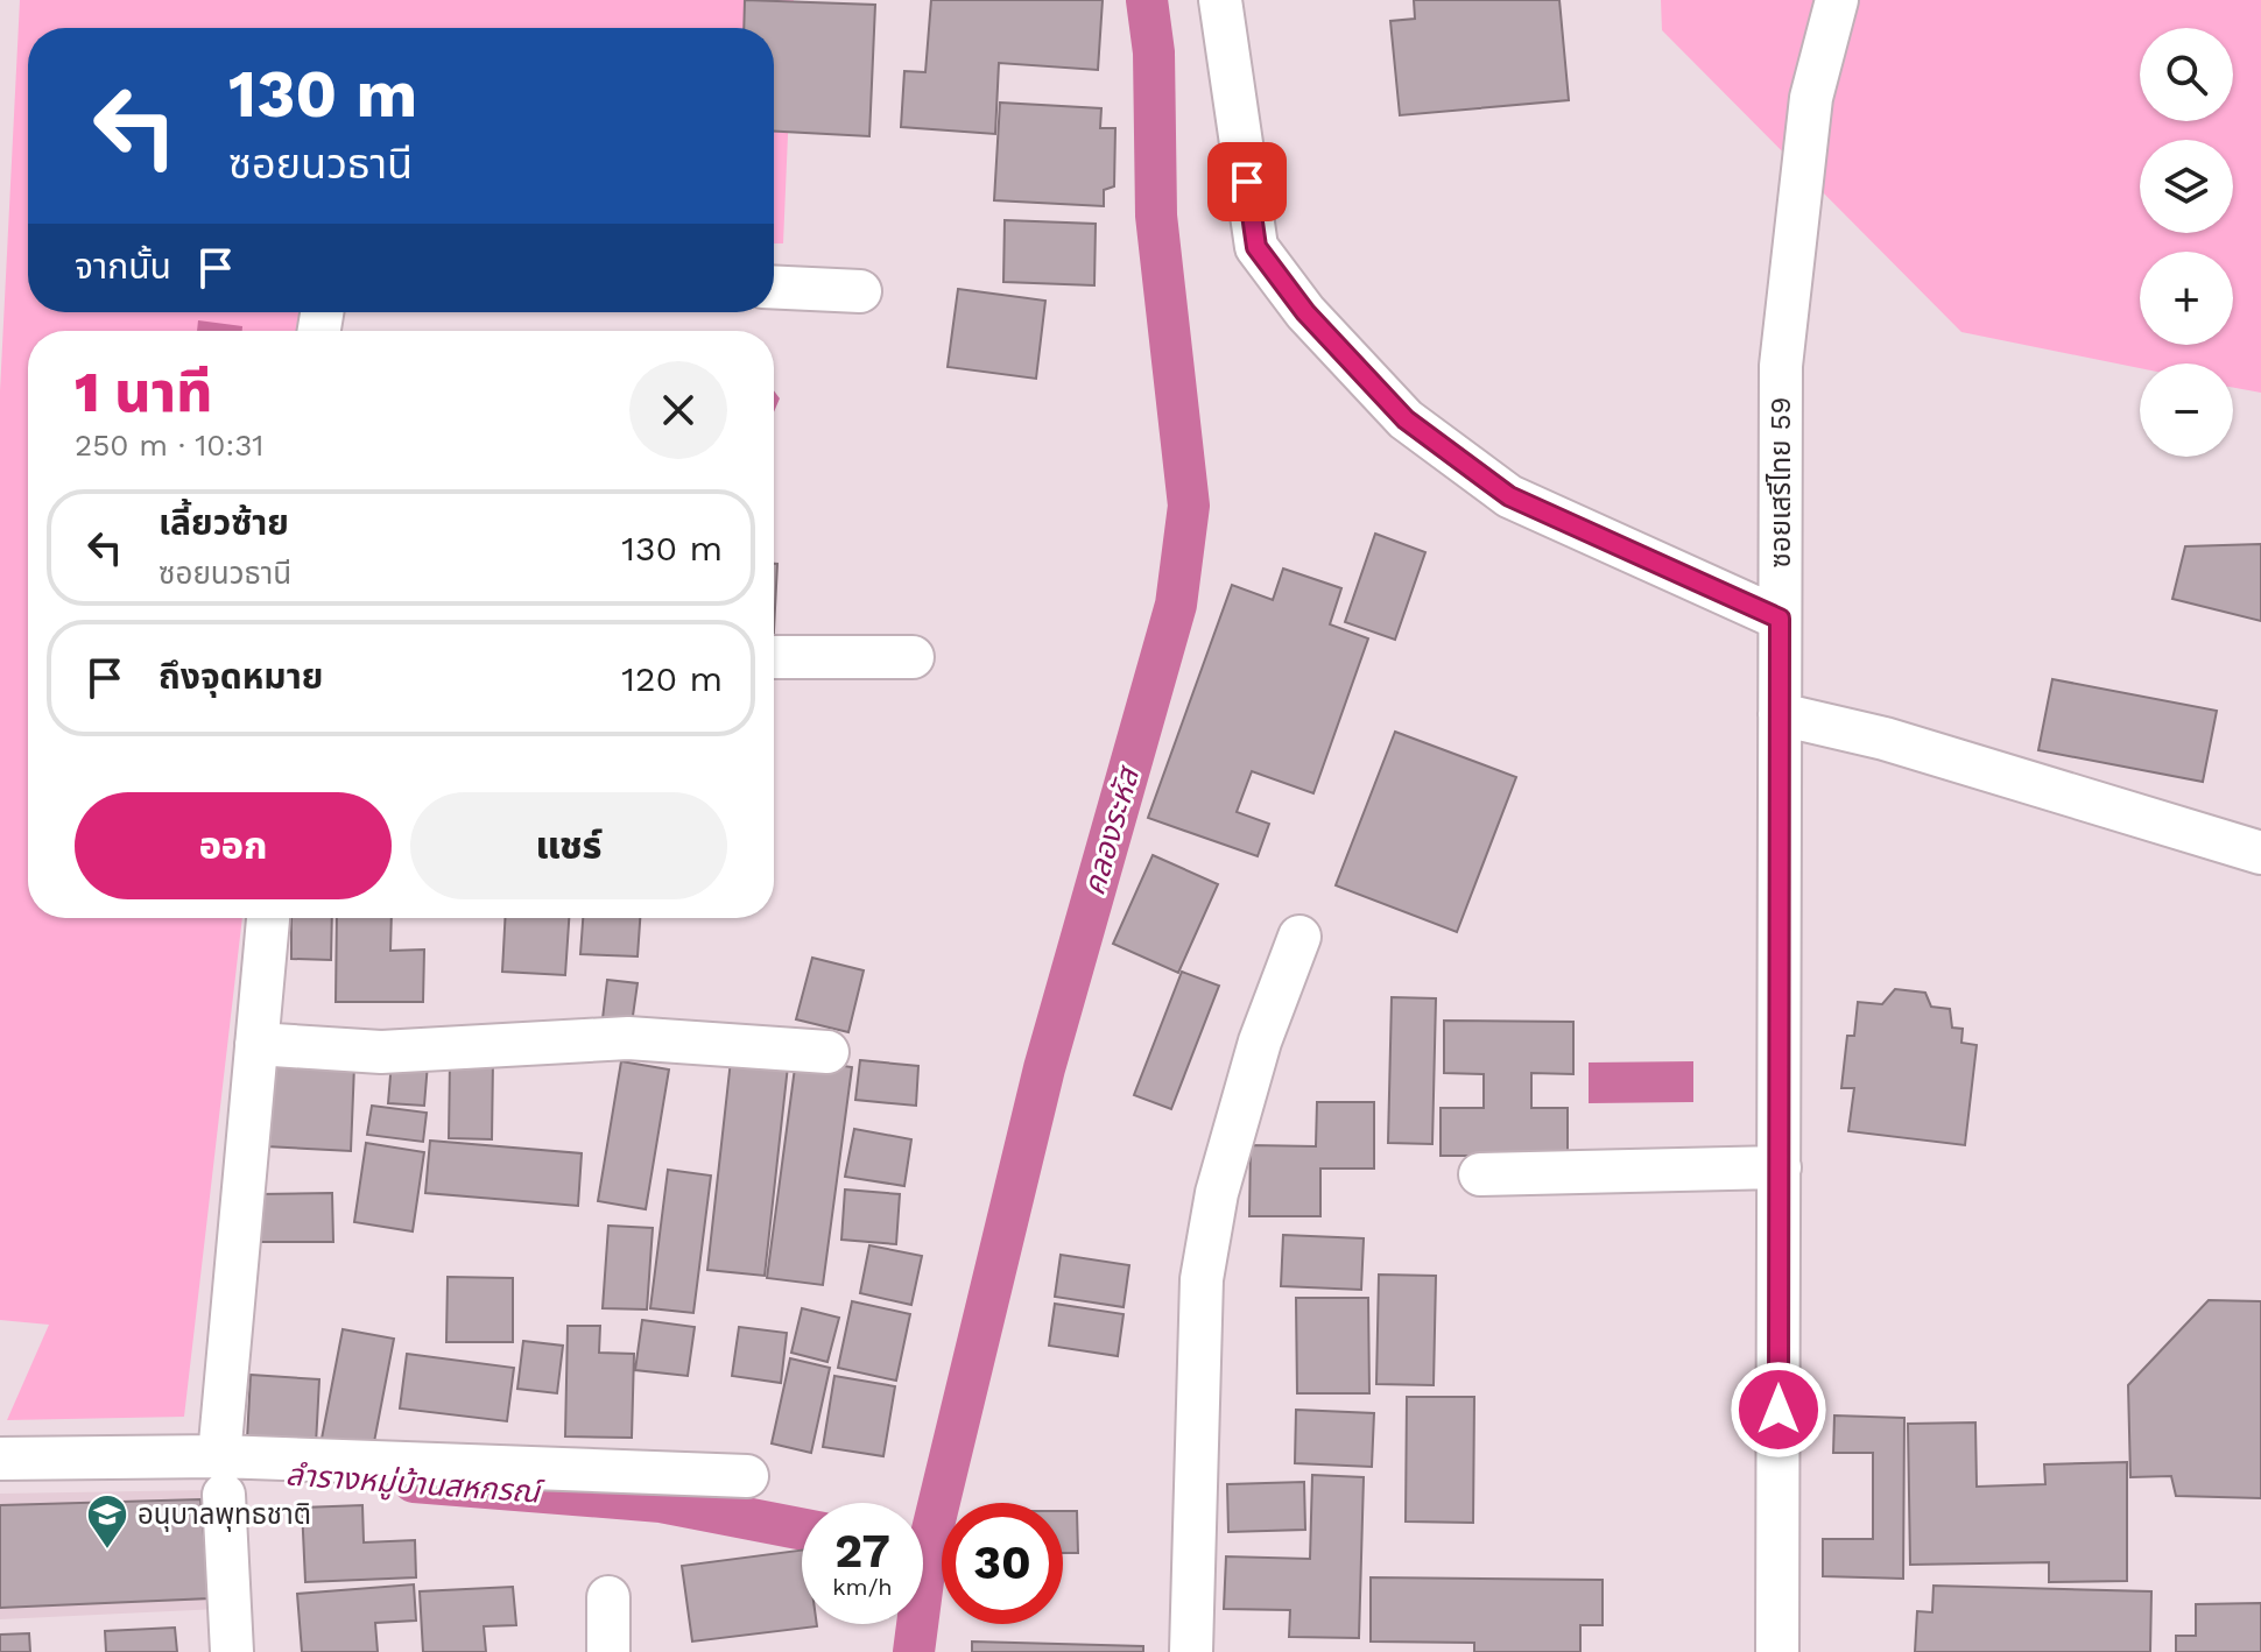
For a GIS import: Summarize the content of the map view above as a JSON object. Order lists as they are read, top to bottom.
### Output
{
  "streets": {
    "street": ["ซอยเสรีไทย 59"]
  },
  "water": ["คลองระหัส", "ลำรางหมู่บ้านสหกรณ์"],
  "places": {
    "school or university": ["อนุบาลพุทธชาติ"]
  },
  "page": {
    "map_buttons": ["+", "−"],
    "turn": ["130 m", "ซอยนวธานี"],
    "then": "จากนั้น",
    "heading": ["1 นาที", "250 m · 10:31"],
    "list": [
      {
        "name": "เลี้ยวซ้าย",
        "note": "ซอยนวธานี",
        "value": "130 m"
      },
      {
        "name": "ถึงจุดหมาย",
        "value": "120 m"
      }
    ],
    "buttons": ["ออก", "แชร์"],
    "speed": "27 km/h",
    "limit": "30"
  }
}
